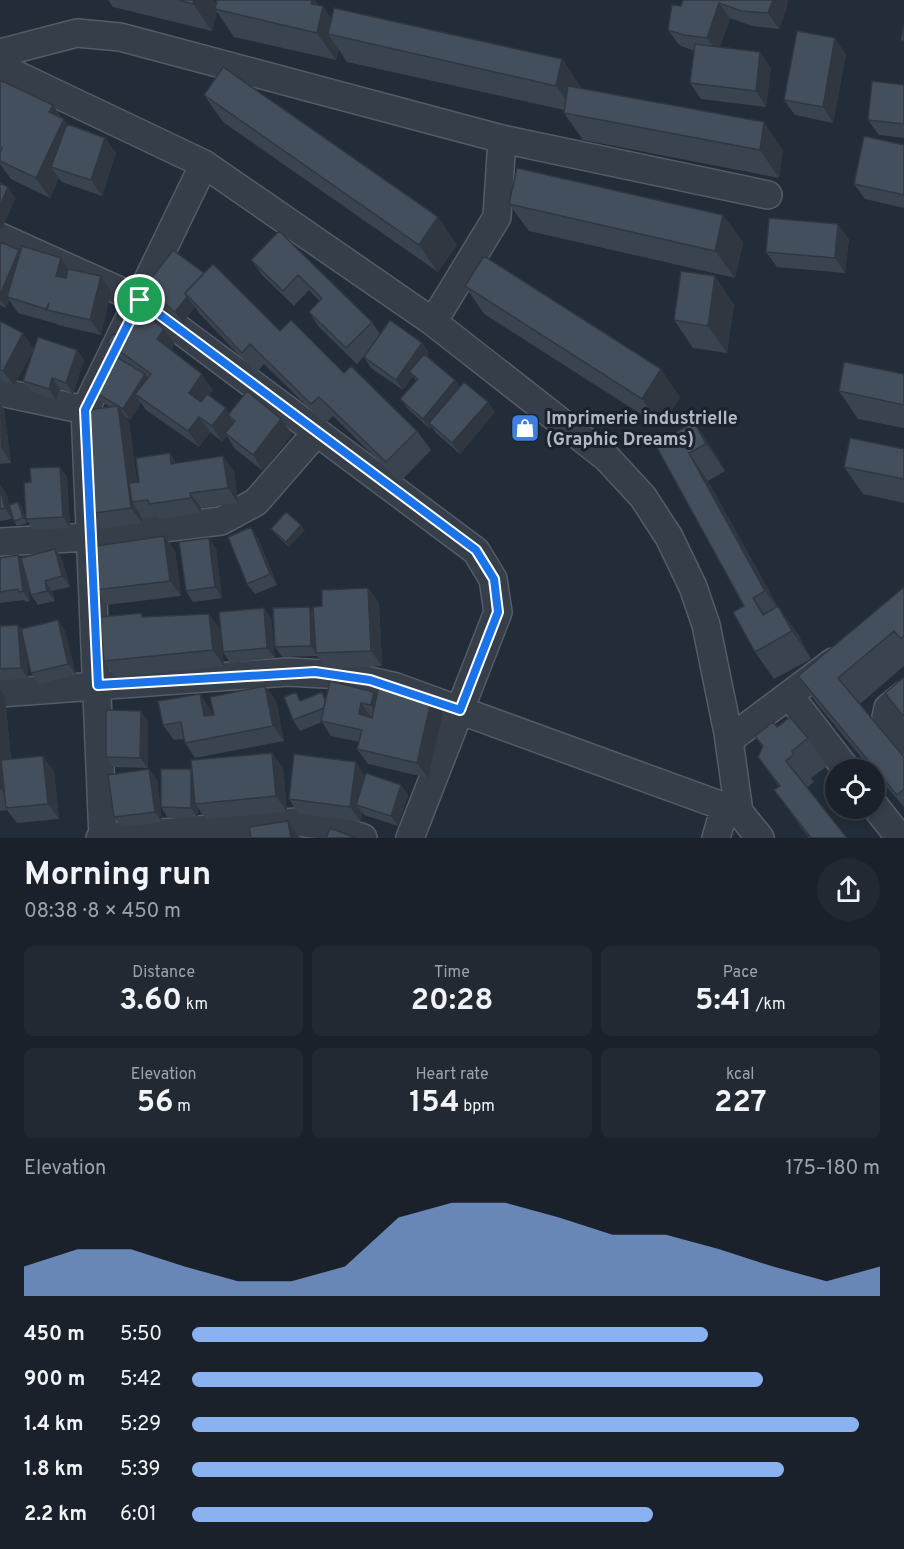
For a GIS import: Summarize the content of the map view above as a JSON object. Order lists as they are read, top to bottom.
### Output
{
  "places": {
    "shop": ["Imprimerie industrielle (Graphic Dreams)"]
  },
  "page": {
    "heading": ["Morning run", "08:38 · 8 × 450 m"],
    "stats": [
      ["Distance", "3.60 km"],
      ["Time", "20:28"],
      ["Pace", "5:41 /km"],
      ["Elevation", "56 m"],
      ["Heart rate", "154 bpm"],
      ["kcal", "227"]
    ],
    "chart": ["Elevation", "175–180 m"],
    "list": [
      {
        "name": "450 m",
        "note": "5:50"
      },
      {
        "name": "900 m",
        "note": "5:42"
      },
      {
        "name": "1.4 km",
        "note": "5:29"
      },
      {
        "name": "1.8 km",
        "note": "5:39"
      },
      {
        "name": "2.2 km",
        "note": "6:01"
      }
    ]
  }
}
